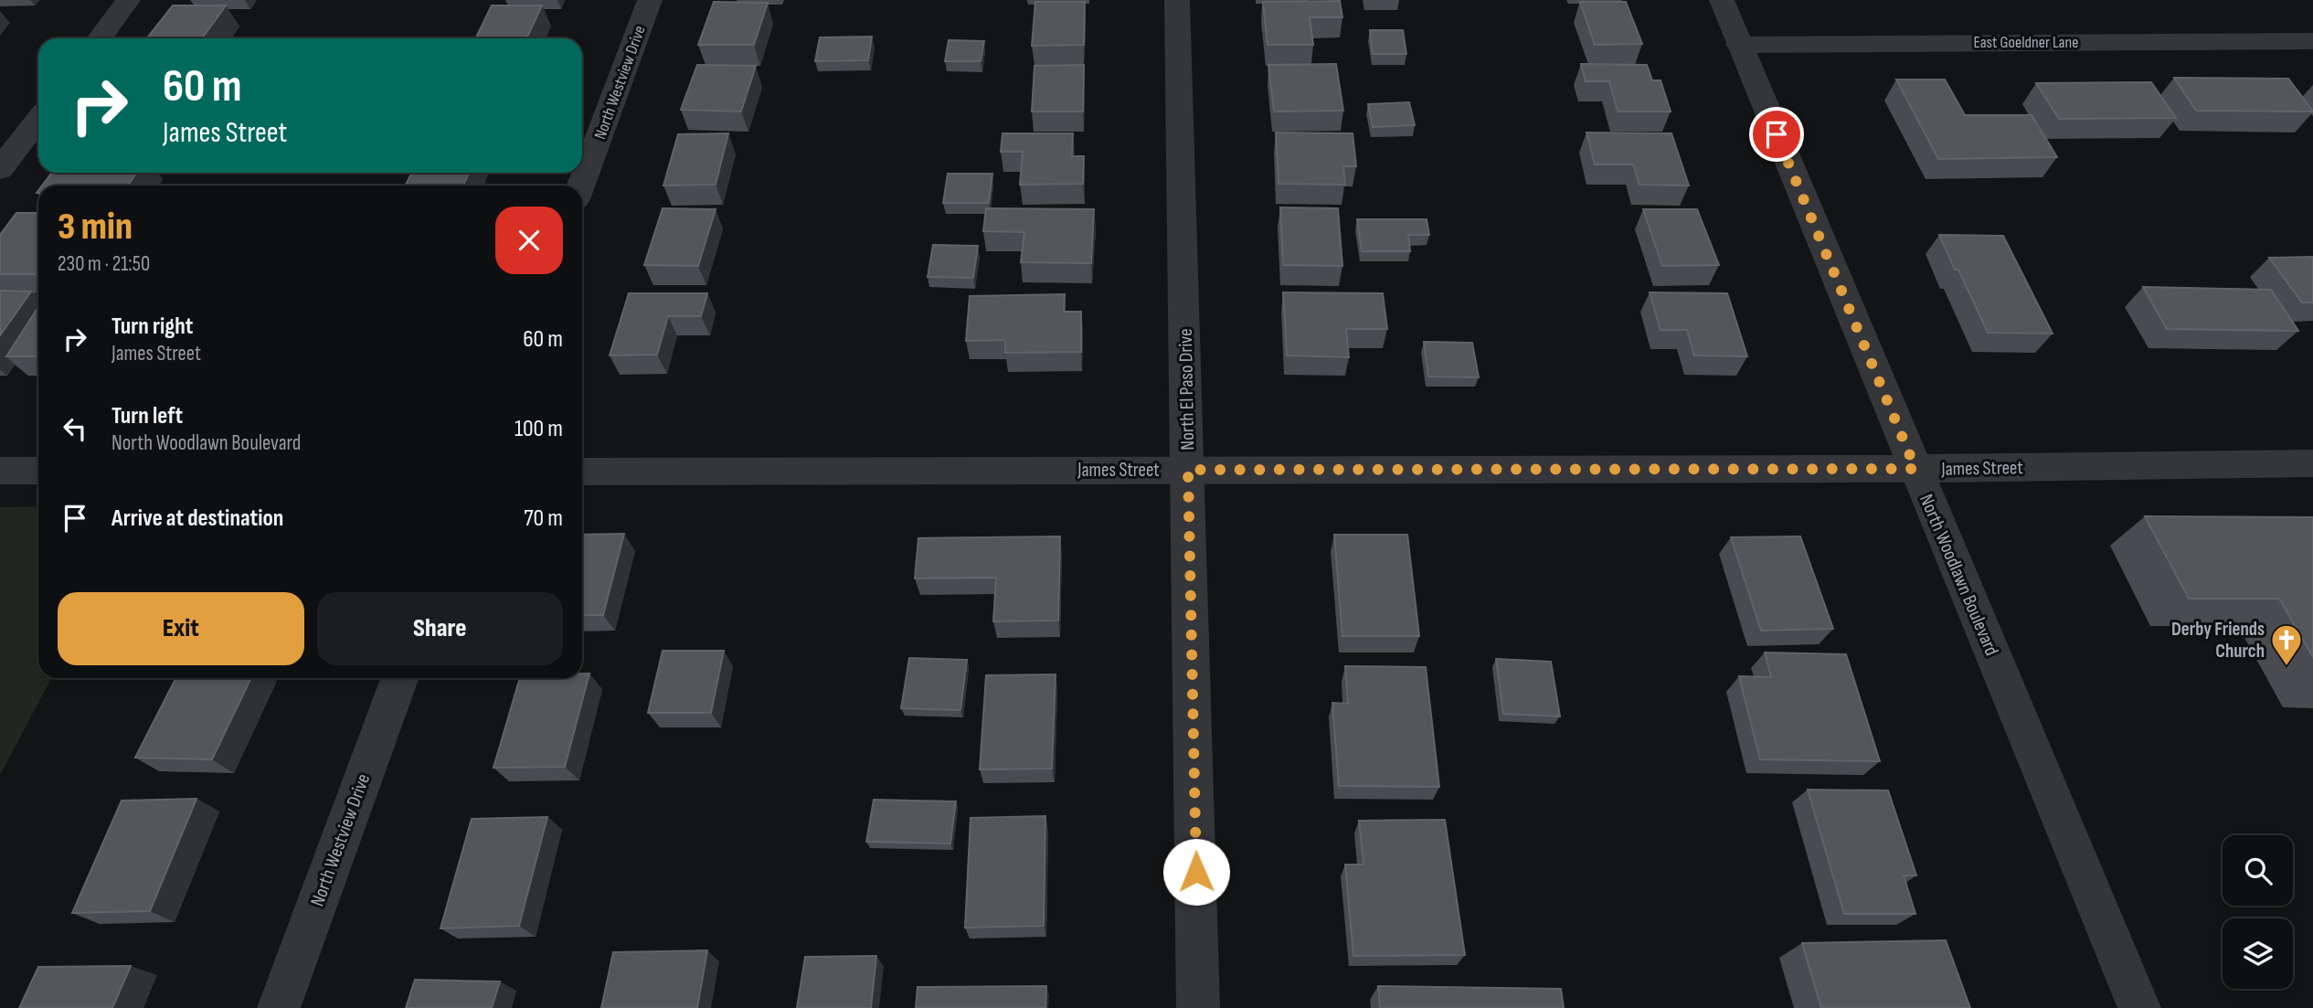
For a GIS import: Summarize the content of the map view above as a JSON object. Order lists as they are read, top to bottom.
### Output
{
  "streets": {
    "street": [
      "East Goeldner Lane",
      "North Westview Drive",
      "North El Paso Drive",
      "James Street",
      "North Woodlawn Boulevard"
    ]
  },
  "crossings": [
    ["East Goeldner Lane", "North Woodlawn Boulevard"],
    ["North El Paso Drive", "James Street"],
    ["James Street", "North Woodlawn Boulevard"]
  ],
  "places": {
    "church": ["Derby Friends Church"]
  },
  "page": {
    "turn": ["60 m", "James Street"],
    "heading": ["3 min", "230 m · 21:50"],
    "list": [
      {
        "name": "Turn right",
        "note": "James Street",
        "value": "60 m"
      },
      {
        "name": "Turn left",
        "note": "North Woodlawn Boulevard",
        "value": "100 m"
      },
      {
        "name": "Arrive at destination",
        "value": "70 m"
      }
    ],
    "buttons": ["Exit", "Share"]
  }
}
